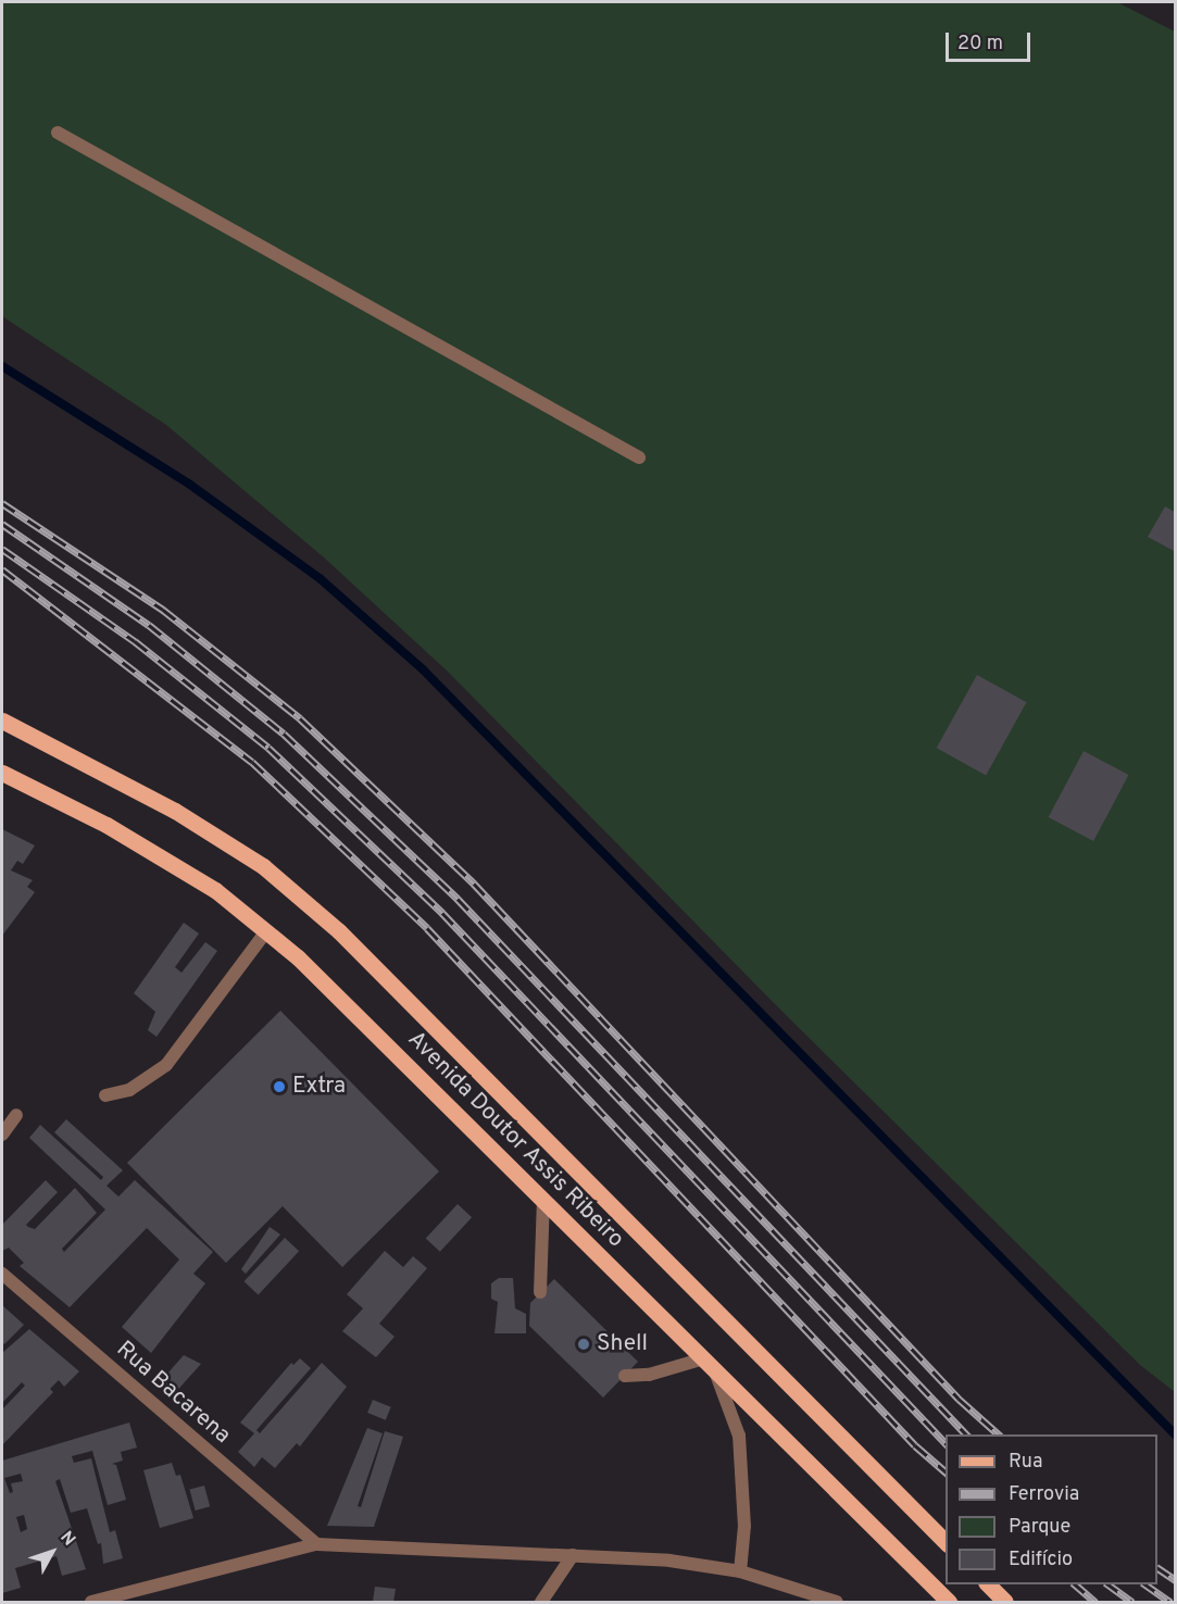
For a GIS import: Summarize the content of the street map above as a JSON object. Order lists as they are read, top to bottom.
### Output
{
  "streets": {
    "main road": ["Avenida Doutor Assis Ribeiro"],
    "street": ["Rua Bacarena"]
  },
  "places": ["Extra", "Shell"],
  "legend": [
    "Rua",
    "Ferrovia",
    "Parque",
    "Edifício"
  ],
  "scale_bar": "20 m",
  "north": "top right"
}
